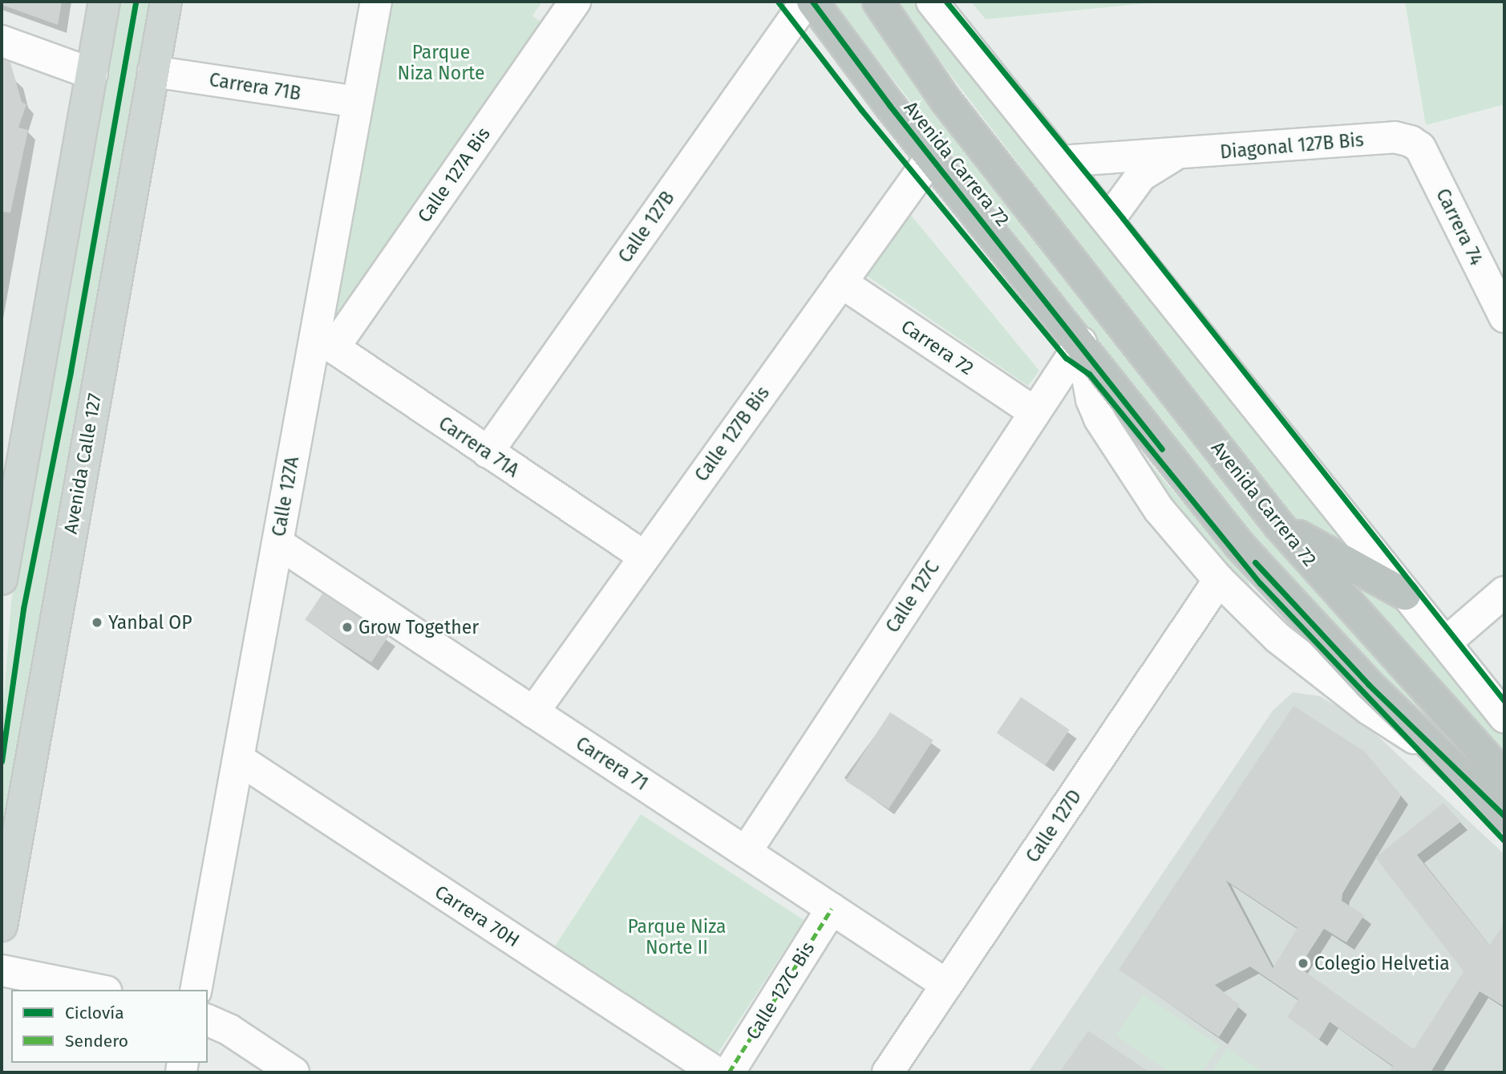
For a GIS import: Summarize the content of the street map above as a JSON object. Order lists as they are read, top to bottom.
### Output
{
  "streets": {
    "highway": ["Avenida Carrera 72"],
    "main road": ["Avenida Calle 127"],
    "street": [
      "Carrera 71B",
      "Diagonal 127B Bis",
      "Calle 127A Bis",
      "Calle 127B",
      "Carrera 74",
      "Carrera 72",
      "Calle 127B Bis",
      "Carrera 71A",
      "Calle 127A",
      "Calle 127C",
      "Carrera 71",
      "Calle 127D",
      "Carrera 70H",
      "Calle 127C Bis"
    ]
  },
  "crossings": [
    ["Carrera 71B", "Avenida Calle 127"],
    ["Carrera 71B", "Calle 127A"],
    ["Diagonal 127B Bis", "Carrera 74"],
    ["Avenida Carrera 72", "Calle 127B Bis"],
    ["Avenida Carrera 72", "Calle 127C"],
    ["Avenida Carrera 72", "Calle 127D"],
    ["Calle 127A Bis", "Carrera 71A"],
    ["Calle 127A Bis", "Calle 127A"],
    ["Calle 127B", "Carrera 71A"],
    ["Carrera 72", "Calle 127B Bis"],
    ["Carrera 72", "Calle 127C"],
    ["Calle 127B Bis", "Carrera 71A"],
    ["Calle 127B Bis", "Carrera 71"],
    ["Carrera 71A", "Calle 127A"],
    ["Calle 127A", "Carrera 71"],
    ["Calle 127A", "Carrera 70H"],
    ["Calle 127C", "Carrera 71"],
    ["Carrera 71", "Calle 127D"],
    ["Carrera 71", "Calle 127C Bis"]
  ],
  "parks": ["Parque Niza Norte", "Parque Niza Norte II"],
  "places": ["Yanbal OP", "Grow Together", "Colegio Helvetia"],
  "legend": ["Ciclovía", "Sendero"]
}
